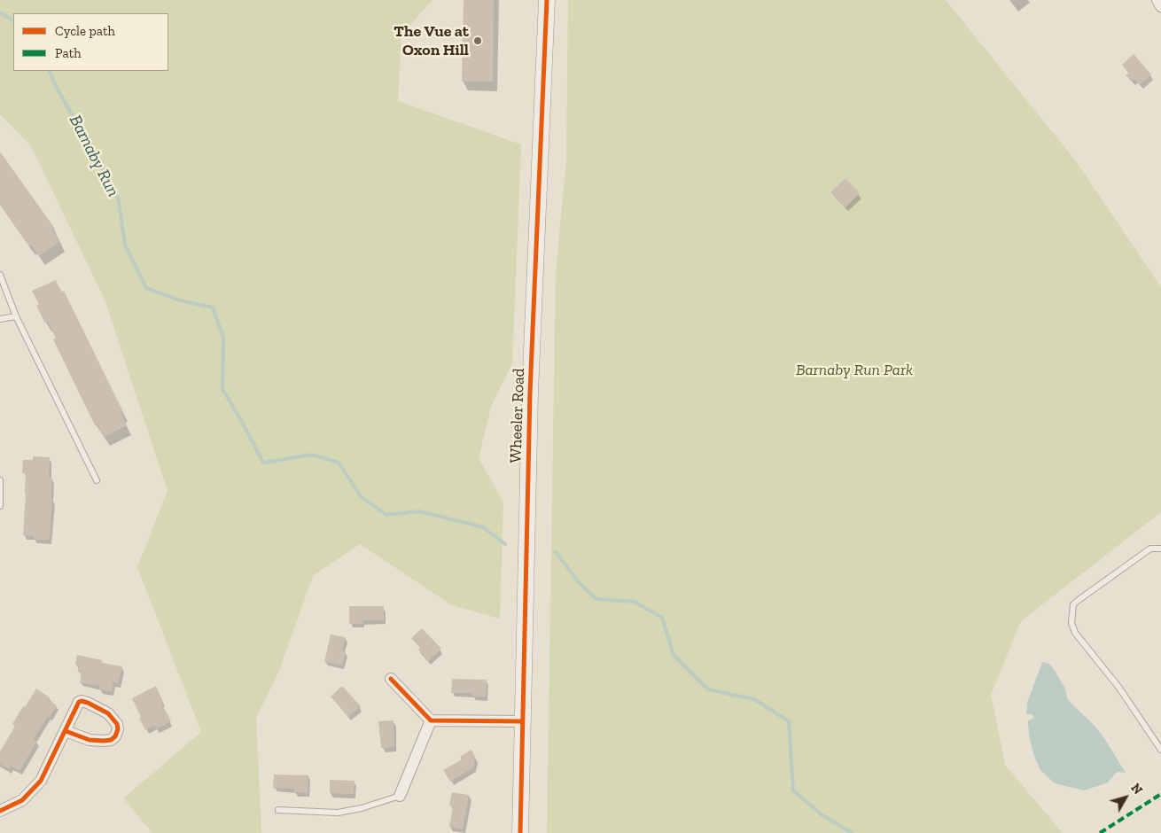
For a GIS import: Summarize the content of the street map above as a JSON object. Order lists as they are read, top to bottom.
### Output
{
  "streets": {
    "main road": ["Wheeler Road"]
  },
  "water": ["Barnaby Run"],
  "parks": ["Barnaby Run Park"],
  "places": ["The Vue at Oxon Hill"],
  "legend": ["Cycle path", "Path"],
  "north": "top right"
}
